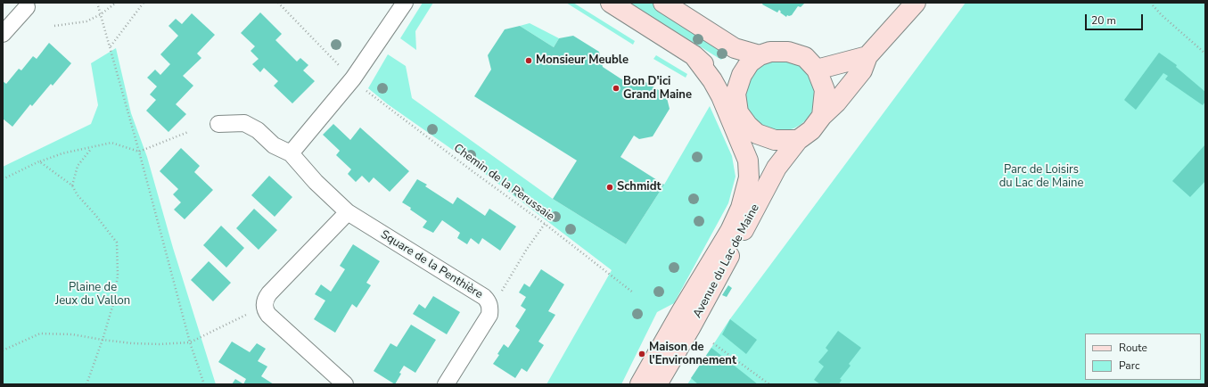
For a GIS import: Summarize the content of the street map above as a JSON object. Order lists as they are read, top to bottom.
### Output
{
  "streets": {
    "street": ["Avenue du Lac de Maine", "Square de la Penthière"],
    "path": ["Chemin de la Perussaie"]
  },
  "parks": ["Parc de Loisirs du Lac de Maine", "Plaine de Jeux du Vallon"],
  "places": [
    "Monsieur Meuble",
    "Bon D'ici Grand Maine",
    "Schmidt",
    "Maison de l'Environnement"
  ],
  "legend": ["Route", "Parc"],
  "scale_bar": "20 m"
}
